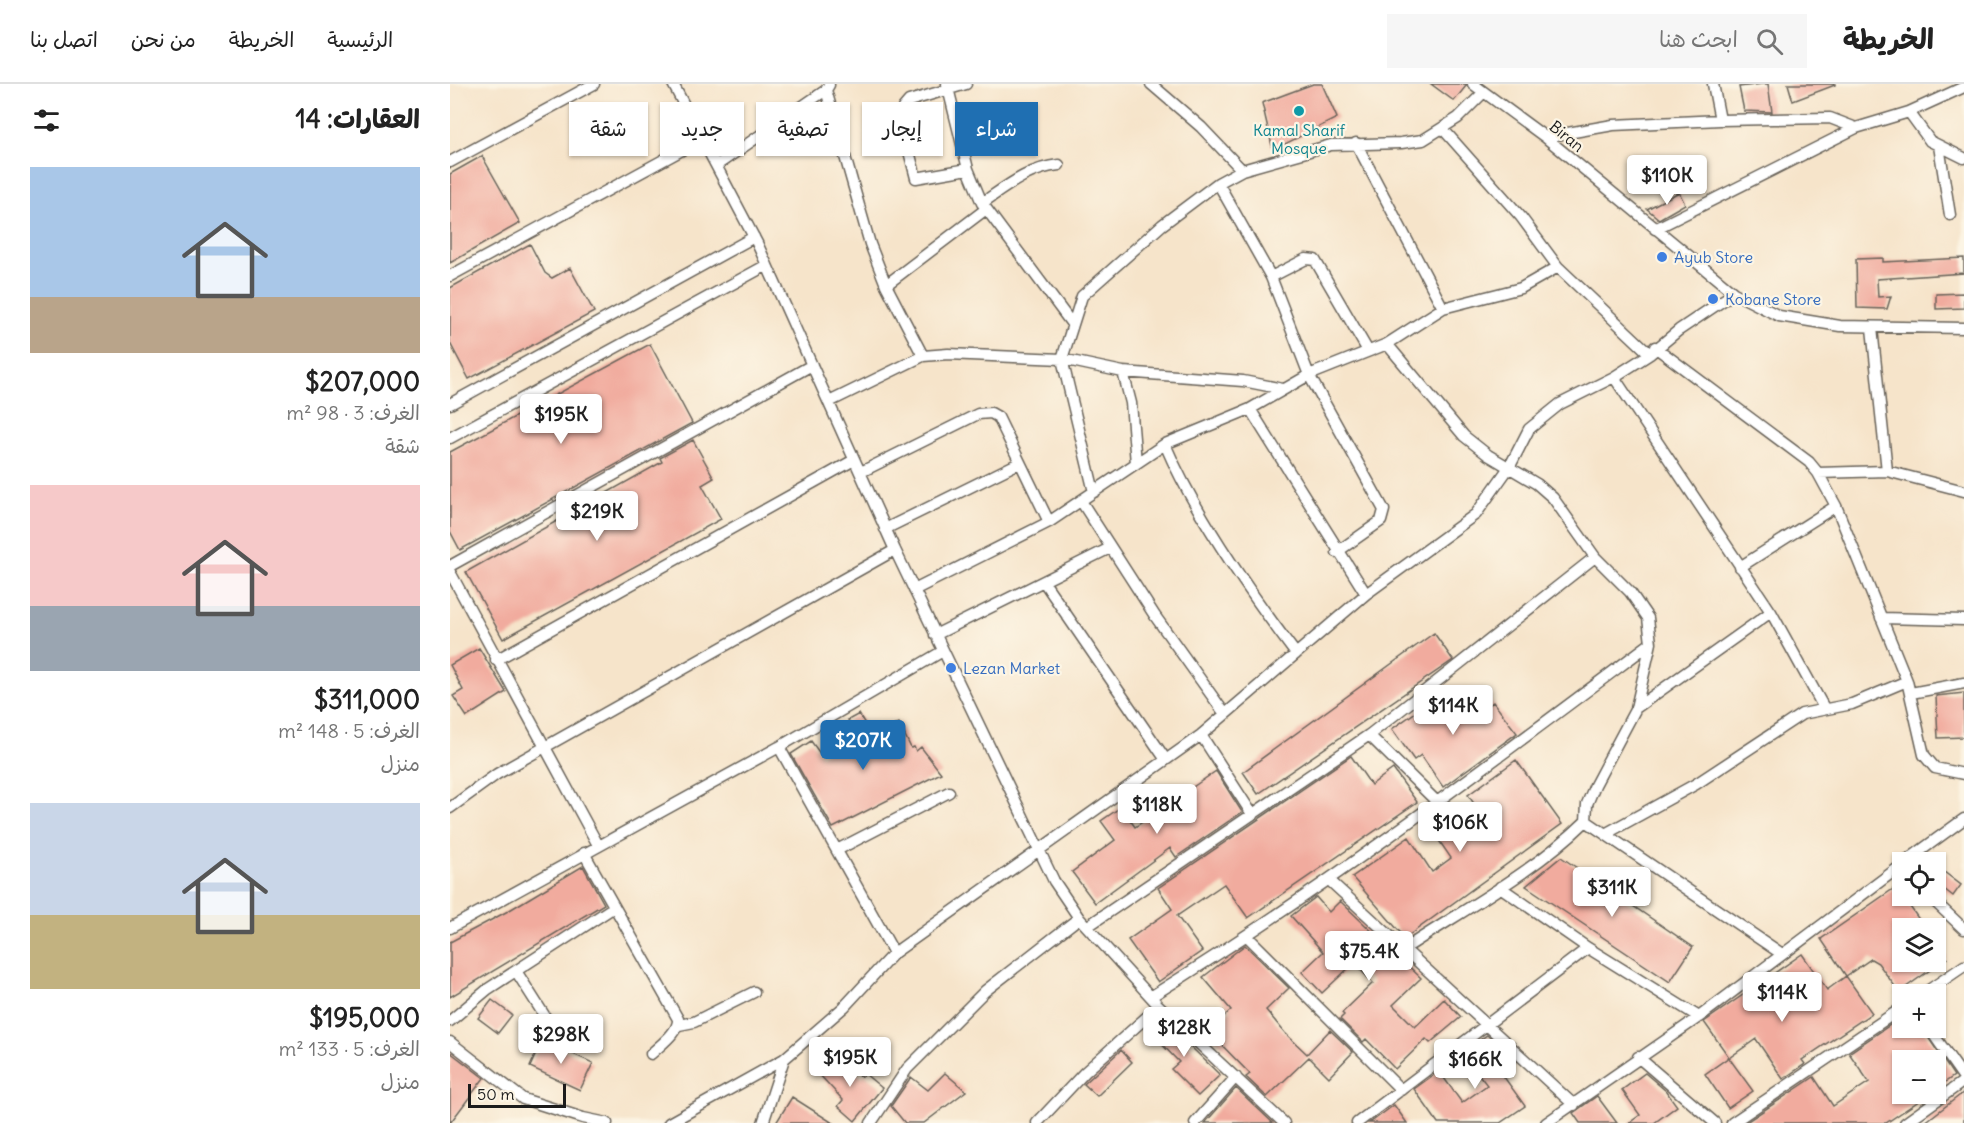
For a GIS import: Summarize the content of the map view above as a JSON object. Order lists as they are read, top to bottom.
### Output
{
  "streets": {
    "street": ["Biran"]
  },
  "places": [
    "Kamal Sharif Mosque",
    "Ayub Store",
    "Kobane Store",
    "Lezan Market"
  ],
  "scale_bar": "50 m",
  "page": {
    "header": "الخريطة",
    "search": "ابحث هنا",
    "nav": [
      "الرئيسية",
      "الخريطة",
      "من نحن",
      "اتصل بنا"
    ],
    "heading": "العقارات: 14",
    "chip": [
      "شراء",
      "إيجار",
      "تصفية",
      "جديد",
      "شقة"
    ],
    "price": [
      "$110K",
      "$195K",
      "$219K",
      "$114K",
      "$207K",
      "$118K",
      "$106K",
      "$311K",
      "$75.4K",
      "$114K",
      "$128K",
      "$298K",
      "$195K",
      "$166K"
    ],
    "list": [
      {
        "name": "$207,000",
        "note": "الغرف: 3 · 98 m² · شقة"
      },
      {
        "name": "$311,000",
        "note": "الغرف: 5 · 148 m² · منزل"
      },
      {
        "name": "$195,000",
        "note": "الغرف: 5 · 133 m² · منزل"
      }
    ],
    "map_buttons": ["+", "−"],
    "scale": "50 m"
  }
}
